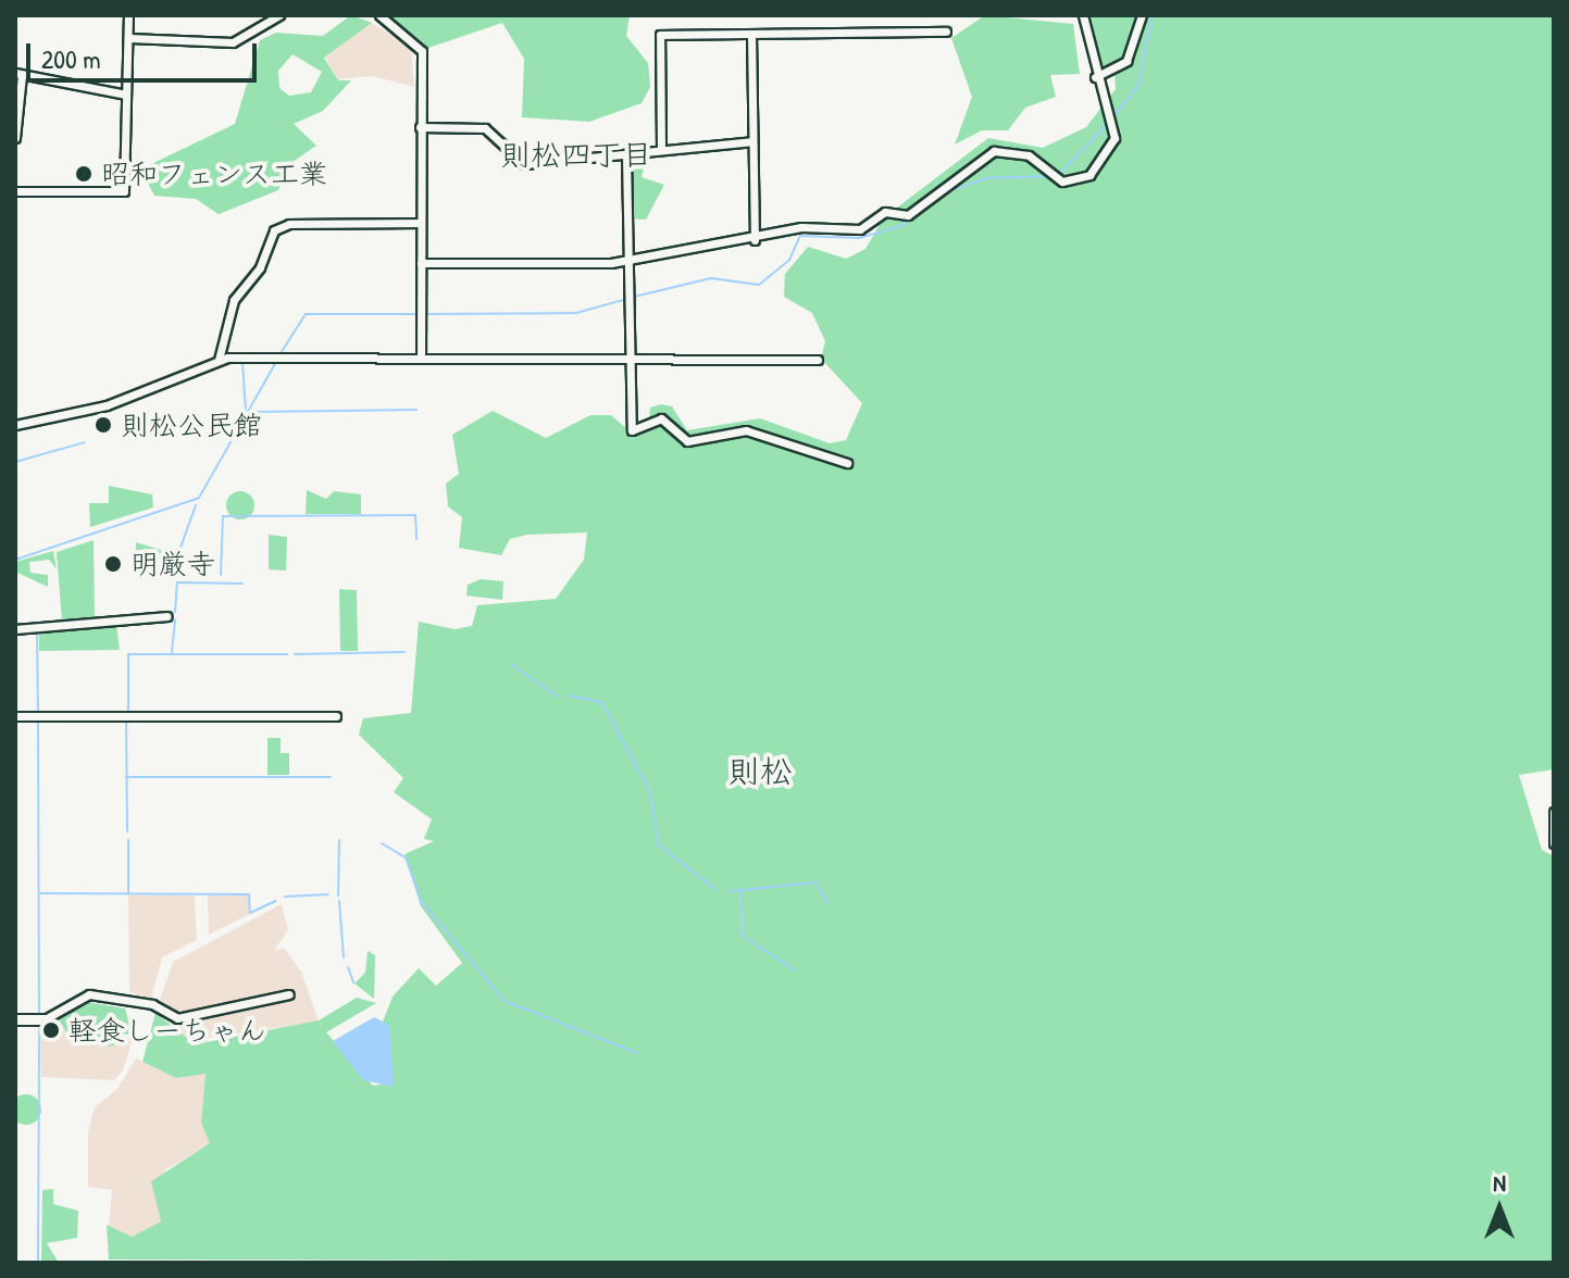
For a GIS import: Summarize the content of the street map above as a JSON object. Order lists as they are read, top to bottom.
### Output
{
  "districts": ["則松四丁目", "則松"],
  "places": [
    "昭和フェンス工業",
    "則松公民館",
    "明厳寺",
    "軽食しーちゃん"
  ],
  "scale_bar": "200 m",
  "north": "top"
}
